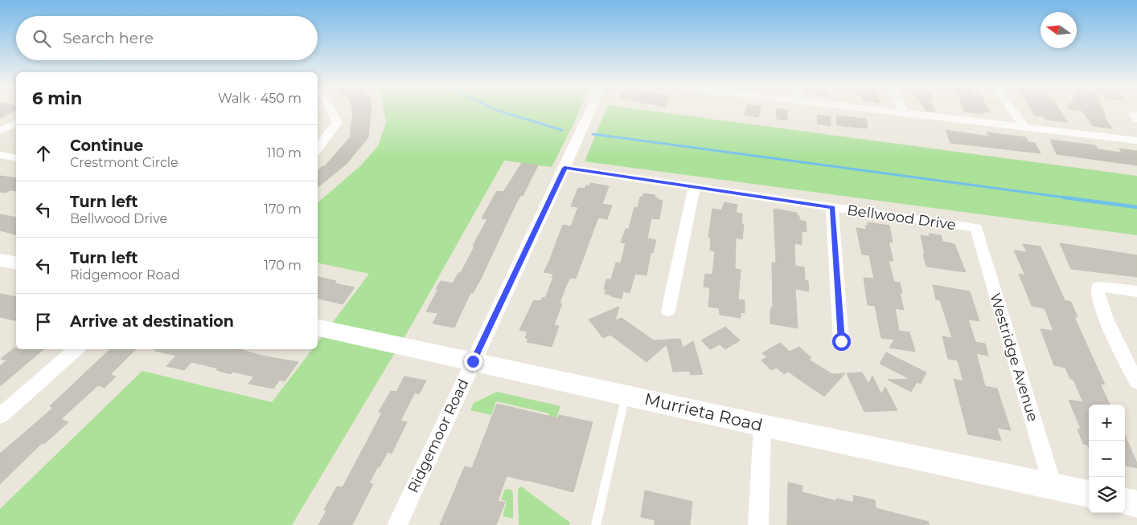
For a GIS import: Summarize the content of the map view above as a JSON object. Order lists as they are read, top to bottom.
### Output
{
  "streets": {
    "main road": ["Murrieta Road"],
    "street": ["Bellwood Drive", "Westridge Avenue", "Ridgemoor Road"]
  },
  "crossings": [
    ["Bellwood Drive", "Westridge Avenue"],
    ["Bellwood Drive", "Ridgemoor Road"],
    ["Westridge Avenue", "Murrieta Road"],
    ["Murrieta Road", "Ridgemoor Road"]
  ],
  "north": "left",
  "page": {
    "search": "Search here",
    "heading": ["6 min", "Walk · 450 m"],
    "list": [
      ["Continue", "Crestmont Circle", "110 m"],
      ["Turn left", "Bellwood Drive", "170 m"],
      ["Turn left", "Ridgemoor Road", "170 m"],
      "Arrive at destination"
    ],
    "map_buttons": ["+", "−"]
  }
}
